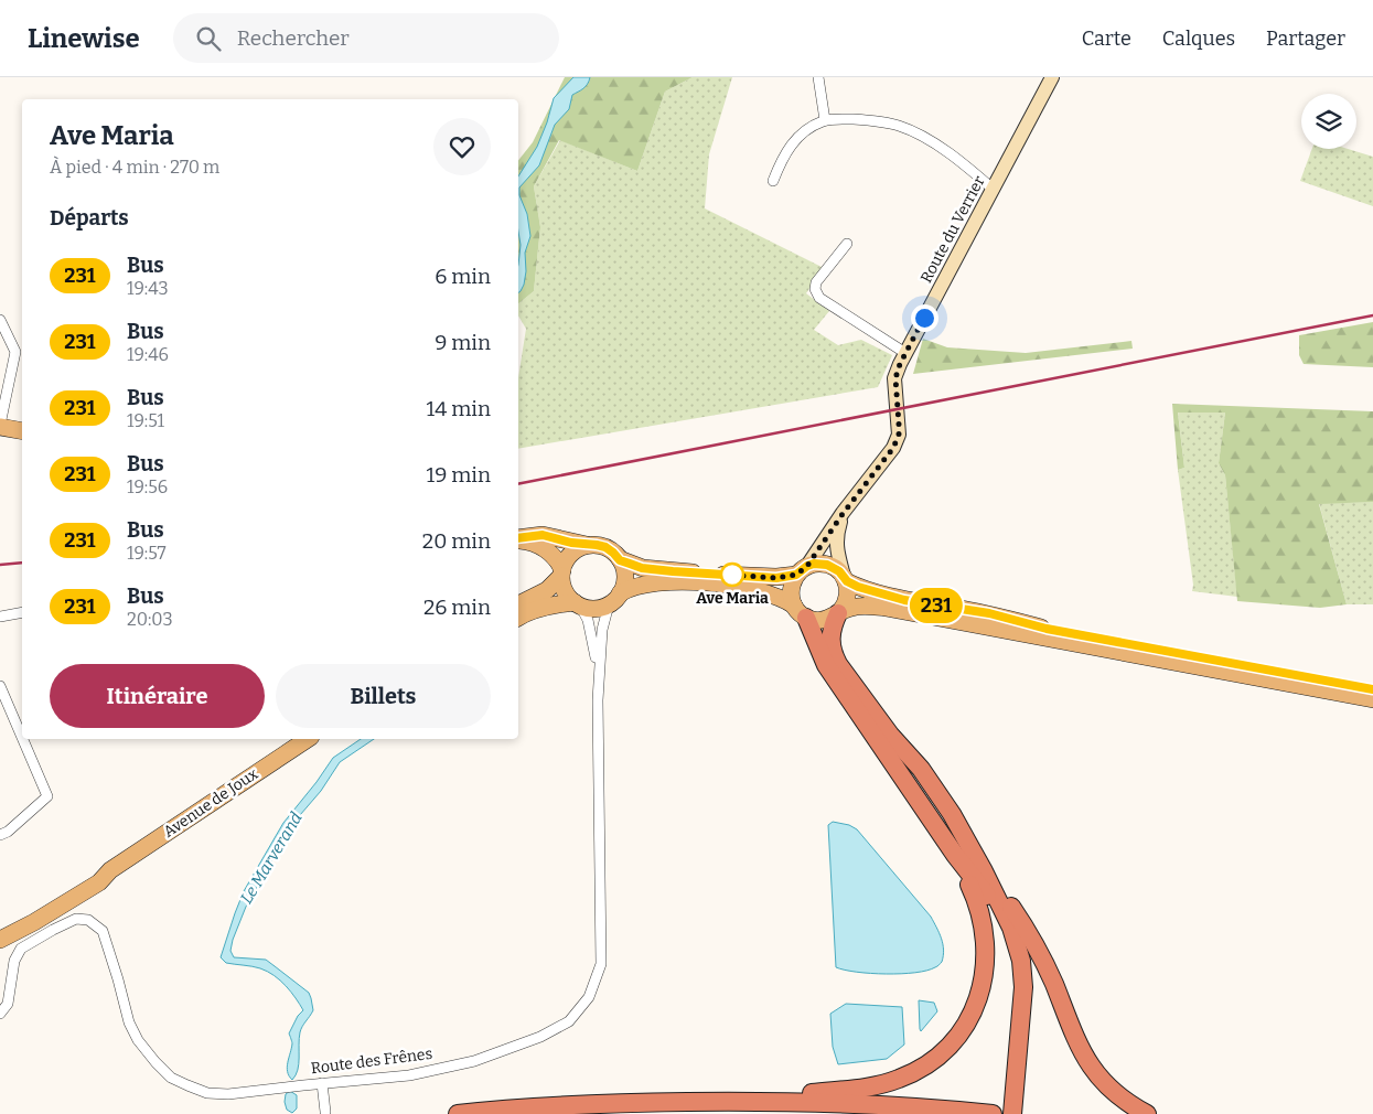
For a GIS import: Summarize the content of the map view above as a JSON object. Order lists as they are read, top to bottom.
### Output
{
  "streets": {
    "main road": ["Route du Verrier", "Avenue de Joux"],
    "street": ["Route des Frênes"]
  },
  "water": ["Le Marverand"],
  "places": ["Ave Maria"],
  "lines": ["bus line 231"],
  "page": {
    "header": "Linewise",
    "search": "Rechercher",
    "nav": ["Carte", "Calques", "Partager"],
    "on_map": "231",
    "heading": [
      ["Ave Maria", "À pied · 4 min · 270 m"],
      "Départs"
    ],
    "list": [
      {
        "mark": "231",
        "name": "Bus",
        "note": "19:43",
        "value": "6 min"
      },
      {
        "mark": "231",
        "name": "Bus",
        "note": "19:46",
        "value": "9 min"
      },
      {
        "mark": "231",
        "name": "Bus",
        "note": "19:51",
        "value": "14 min"
      },
      {
        "mark": "231",
        "name": "Bus",
        "note": "19:56",
        "value": "19 min"
      },
      {
        "mark": "231",
        "name": "Bus",
        "note": "19:57",
        "value": "20 min"
      },
      {
        "mark": "231",
        "name": "Bus",
        "note": "20:03",
        "value": "26 min"
      }
    ],
    "buttons": ["Itinéraire", "Billets"]
  }
}
